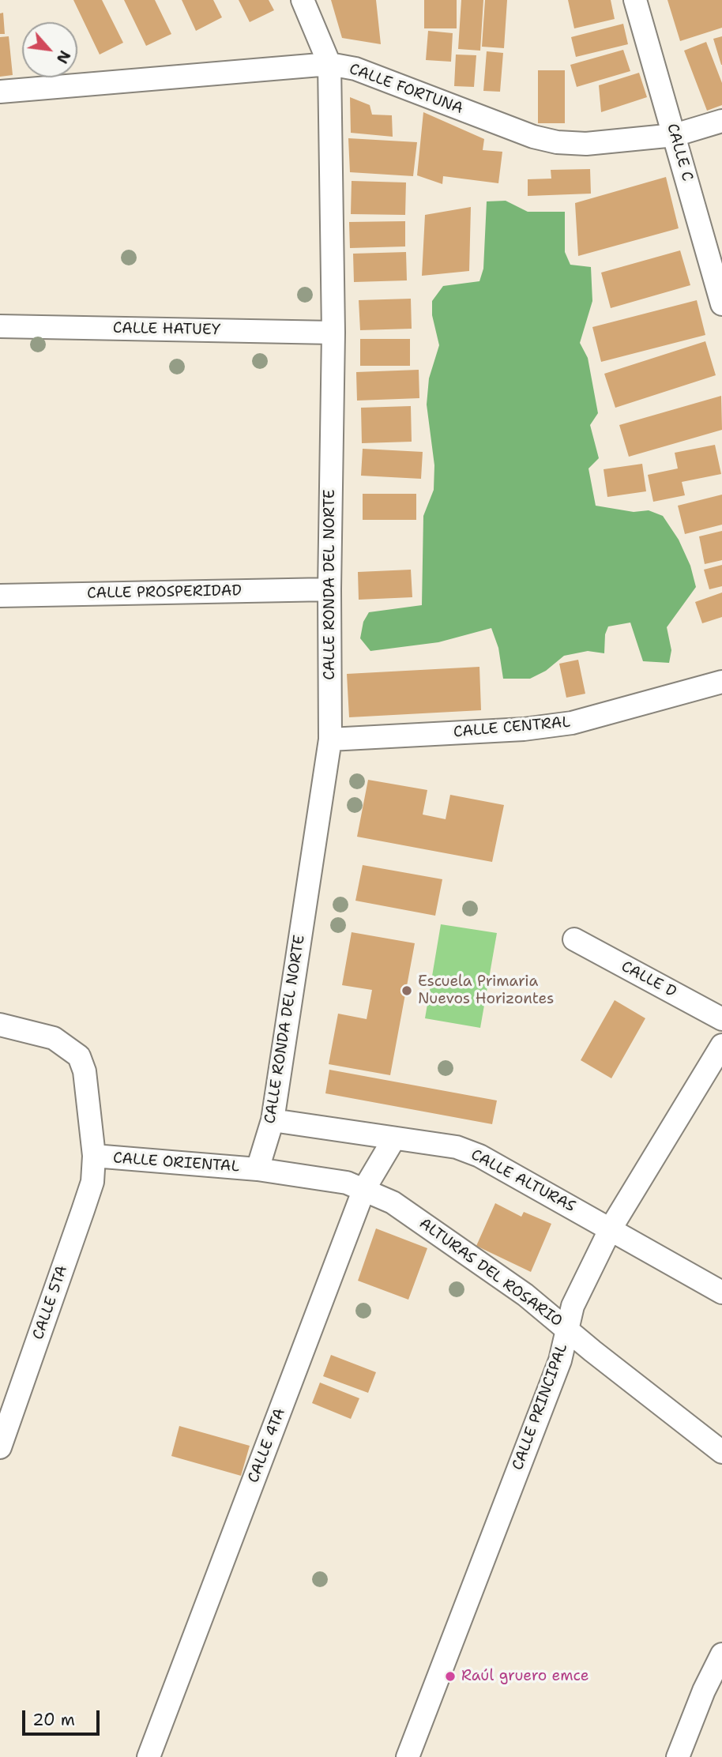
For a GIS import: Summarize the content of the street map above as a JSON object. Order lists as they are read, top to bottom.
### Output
{
  "streets": {
    "street": [
      "CALLE FORTUNA",
      "CALLE C",
      "CALLE HATUEY",
      "CALLE RONDA DEL NORTE",
      "CALLE PROSPERIDAD",
      "CALLE CENTRAL",
      "CALLE D",
      "CALLE ORIENTAL",
      "CALLE ALTURAS",
      "ALTURAS DEL ROSARIO",
      "CALLE 5TA",
      "CALLE PRINCIPAL",
      "CALLE 4TA"
    ]
  },
  "crossings": [
    ["CALLE FORTUNA", "CALLE C"],
    ["CALLE FORTUNA", "CALLE RONDA DEL NORTE"],
    ["CALLE HATUEY", "CALLE RONDA DEL NORTE"],
    ["CALLE RONDA DEL NORTE", "CALLE PROSPERIDAD"],
    ["CALLE RONDA DEL NORTE", "CALLE CENTRAL"],
    ["CALLE RONDA DEL NORTE", "CALLE ORIENTAL"],
    ["CALLE RONDA DEL NORTE", "CALLE ALTURAS"],
    ["CALLE RONDA DEL NORTE", "ALTURAS DEL ROSARIO"],
    ["CALLE ORIENTAL", "ALTURAS DEL ROSARIO"],
    ["CALLE ORIENTAL", "CALLE 5TA"],
    ["CALLE ALTURAS", "CALLE PRINCIPAL"],
    ["CALLE ALTURAS", "CALLE 4TA"],
    ["ALTURAS DEL ROSARIO", "CALLE PRINCIPAL"],
    ["ALTURAS DEL ROSARIO", "CALLE 4TA"]
  ],
  "places": ["Escuela Primaria Nuevos Horizontes", "Raúl gruero emce"],
  "scale_bar": "20 m",
  "north": "bottom right"
}
